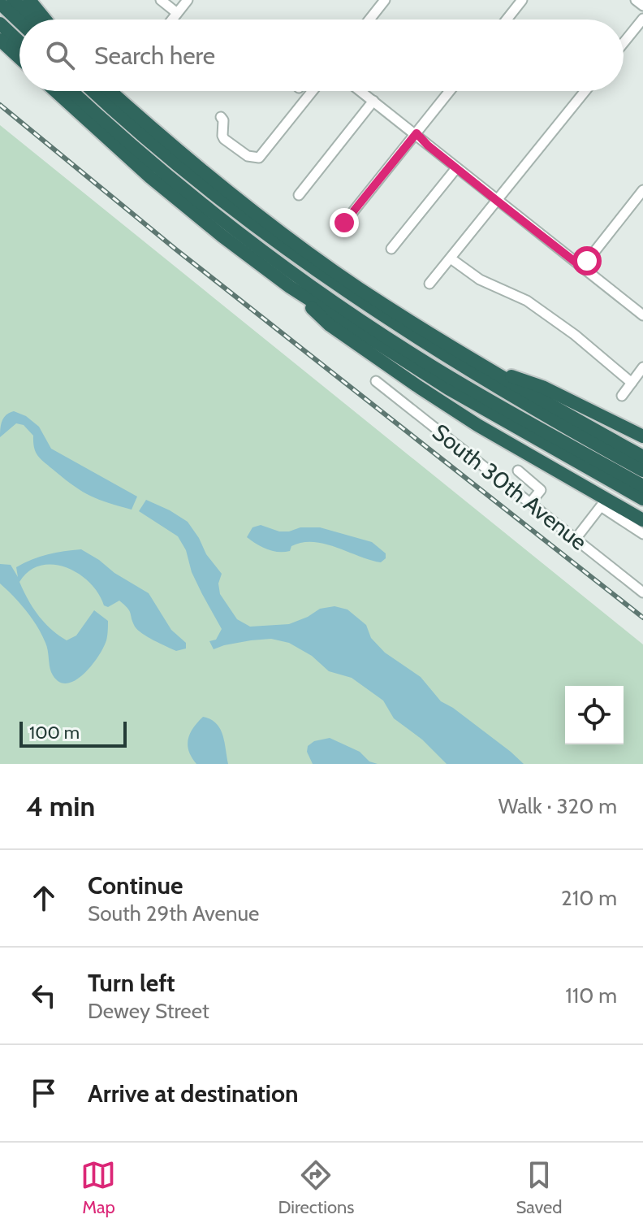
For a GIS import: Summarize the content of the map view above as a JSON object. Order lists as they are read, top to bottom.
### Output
{
  "streets": {
    "street": ["South 30th Avenue"]
  },
  "scale_bar": "100 m",
  "page": {
    "search": "Search here",
    "scale": "100 m",
    "heading": ["4 min", "Walk · 320 m"],
    "list": [
      ["Continue", "South 29th Avenue", "210 m"],
      ["Turn left", "Dewey Street", "110 m"],
      "Arrive at destination"
    ],
    "nav": ["Map", "Directions", "Saved"]
  }
}
